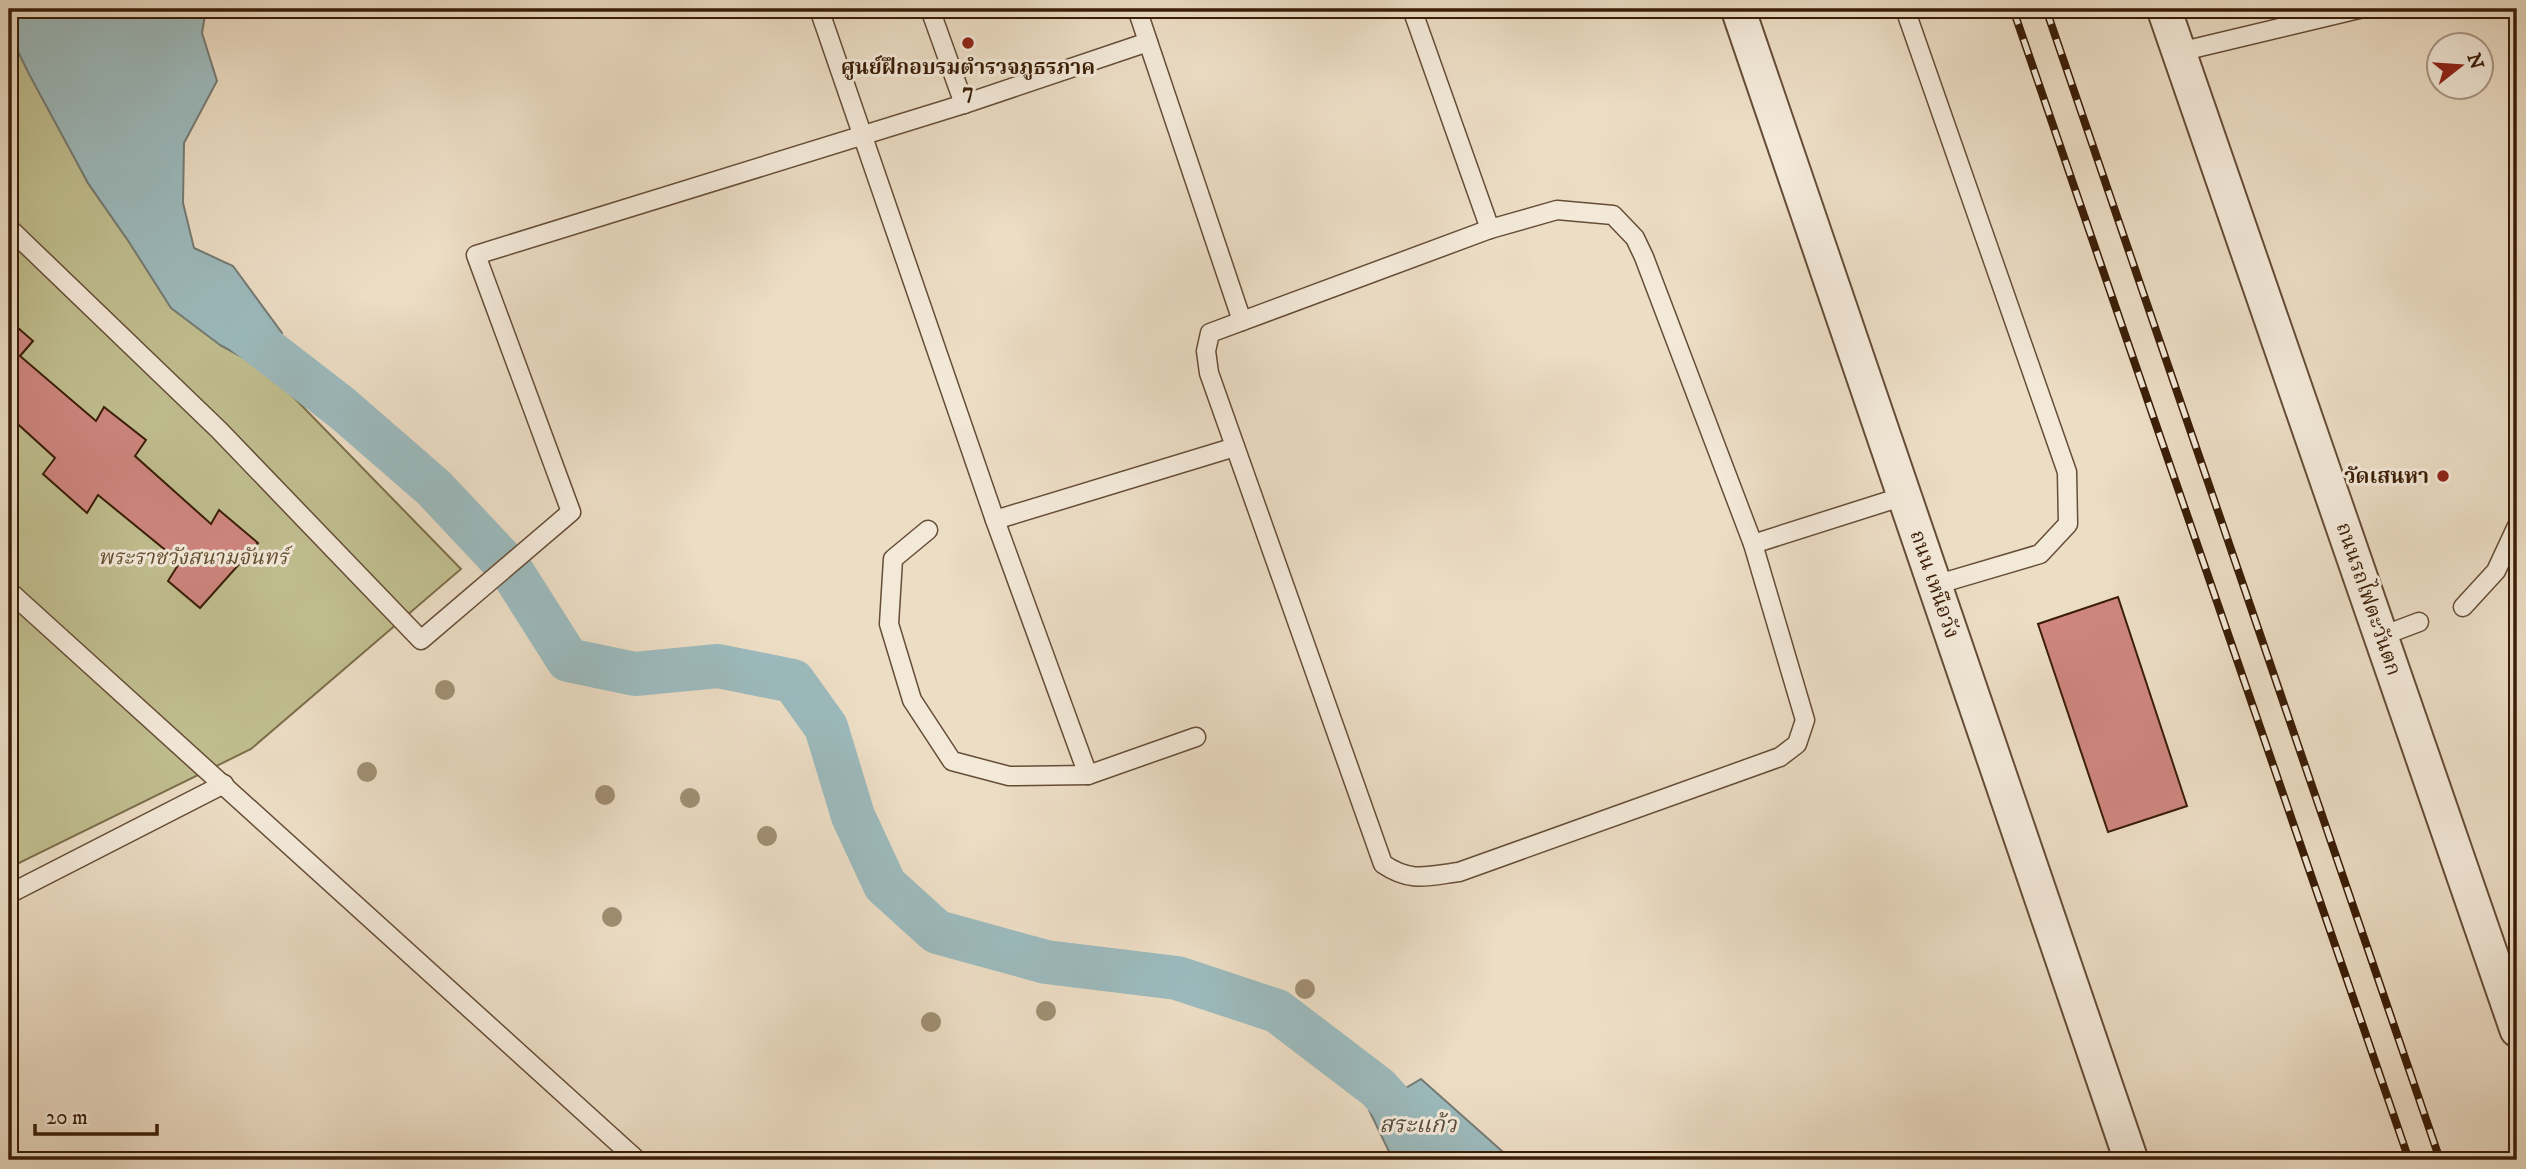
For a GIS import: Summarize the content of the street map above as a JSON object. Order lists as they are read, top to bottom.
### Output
{
  "streets": {
    "street": ["ถนน เหนือวัง", "ถนนรถไฟตะวันตก"]
  },
  "water": ["สระแก้ว"],
  "parks": ["พระราชวังสนามจันทร์"],
  "places": ["ศูนย์ฝึกอบรมตำรวจภูธรภาค 7", "วัดเสนหา"],
  "scale_bar": "20 m",
  "north": "right"
}
